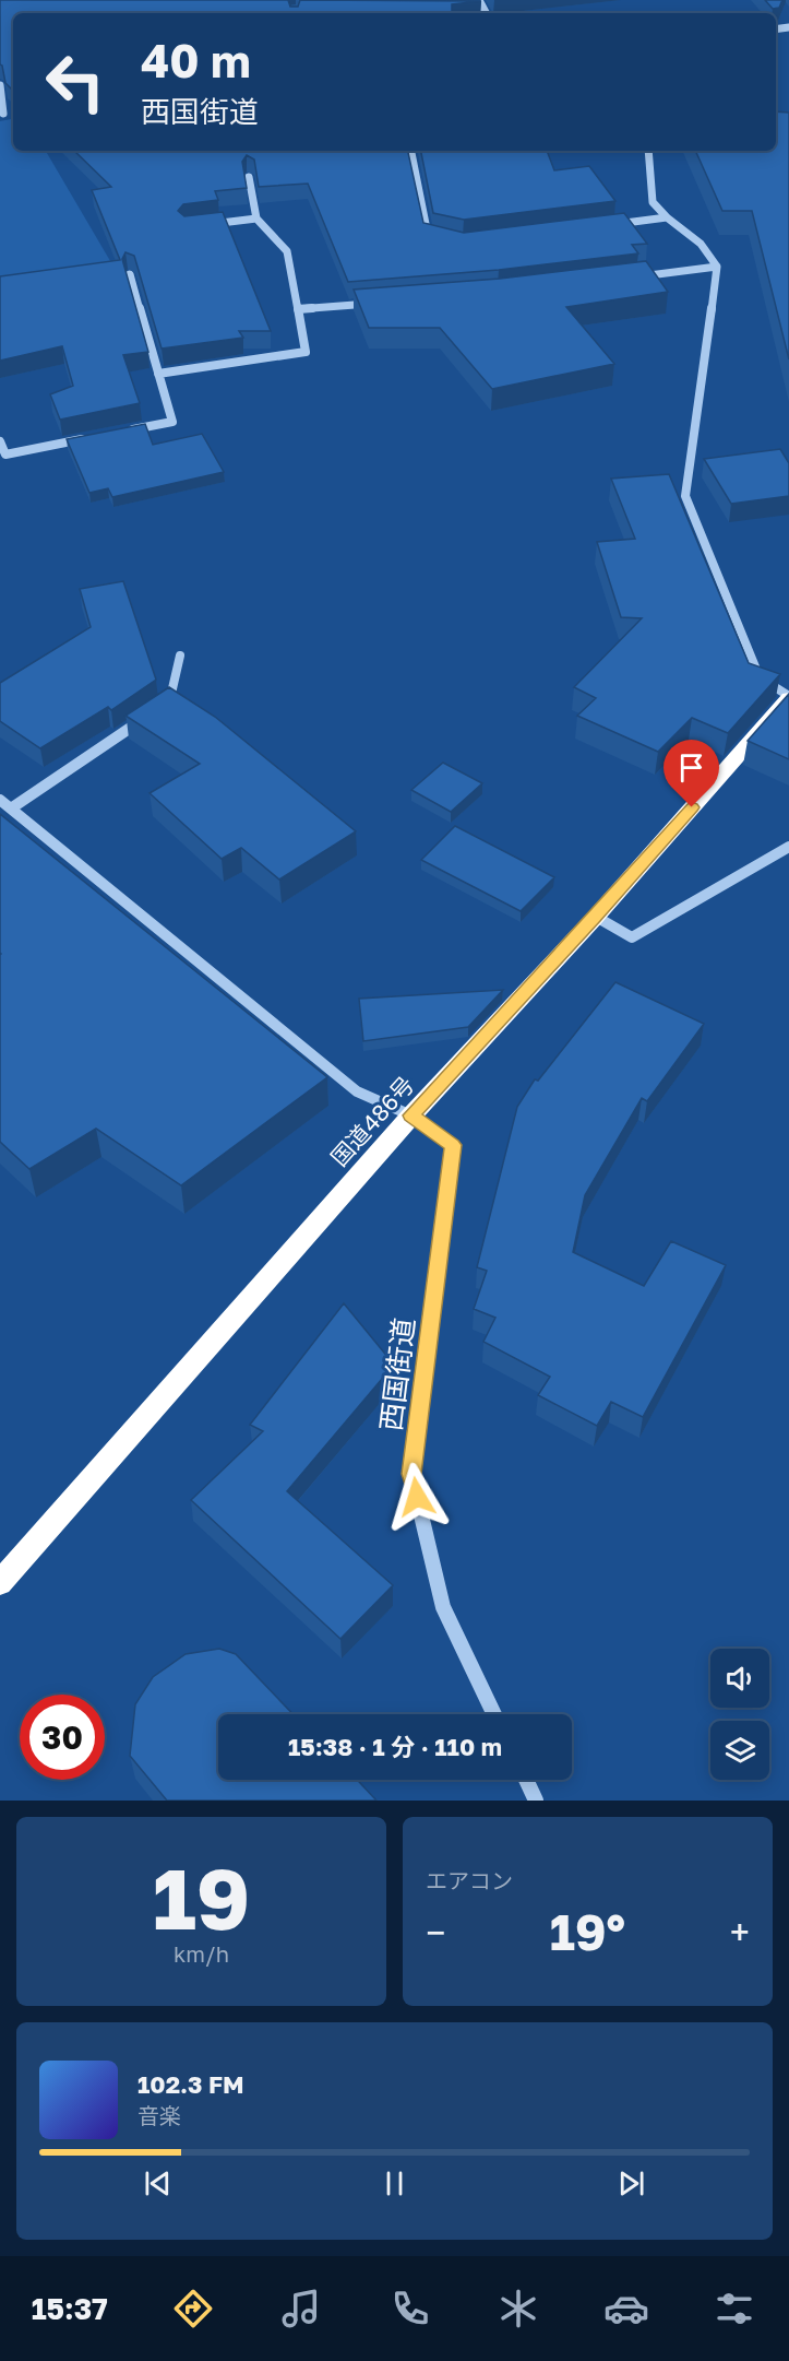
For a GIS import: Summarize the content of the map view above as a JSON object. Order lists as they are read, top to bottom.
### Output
{
  "streets": {
    "highway": ["国道486号"],
    "street": ["西国街道"]
  },
  "crossings": [
    ["国道486号", "西国街道"]
  ],
  "page": {
    "turn": ["40 m", "西国街道"],
    "limit": "30",
    "trip": "15:38 · 1 分 · 110 m",
    "tile": [
      ["19", "km/h"],
      "エアコン"
    ],
    "heat": ["−", "19°", "+"],
    "song": ["102.3 FM", "音楽"],
    "tabs": "15:37"
  }
}
